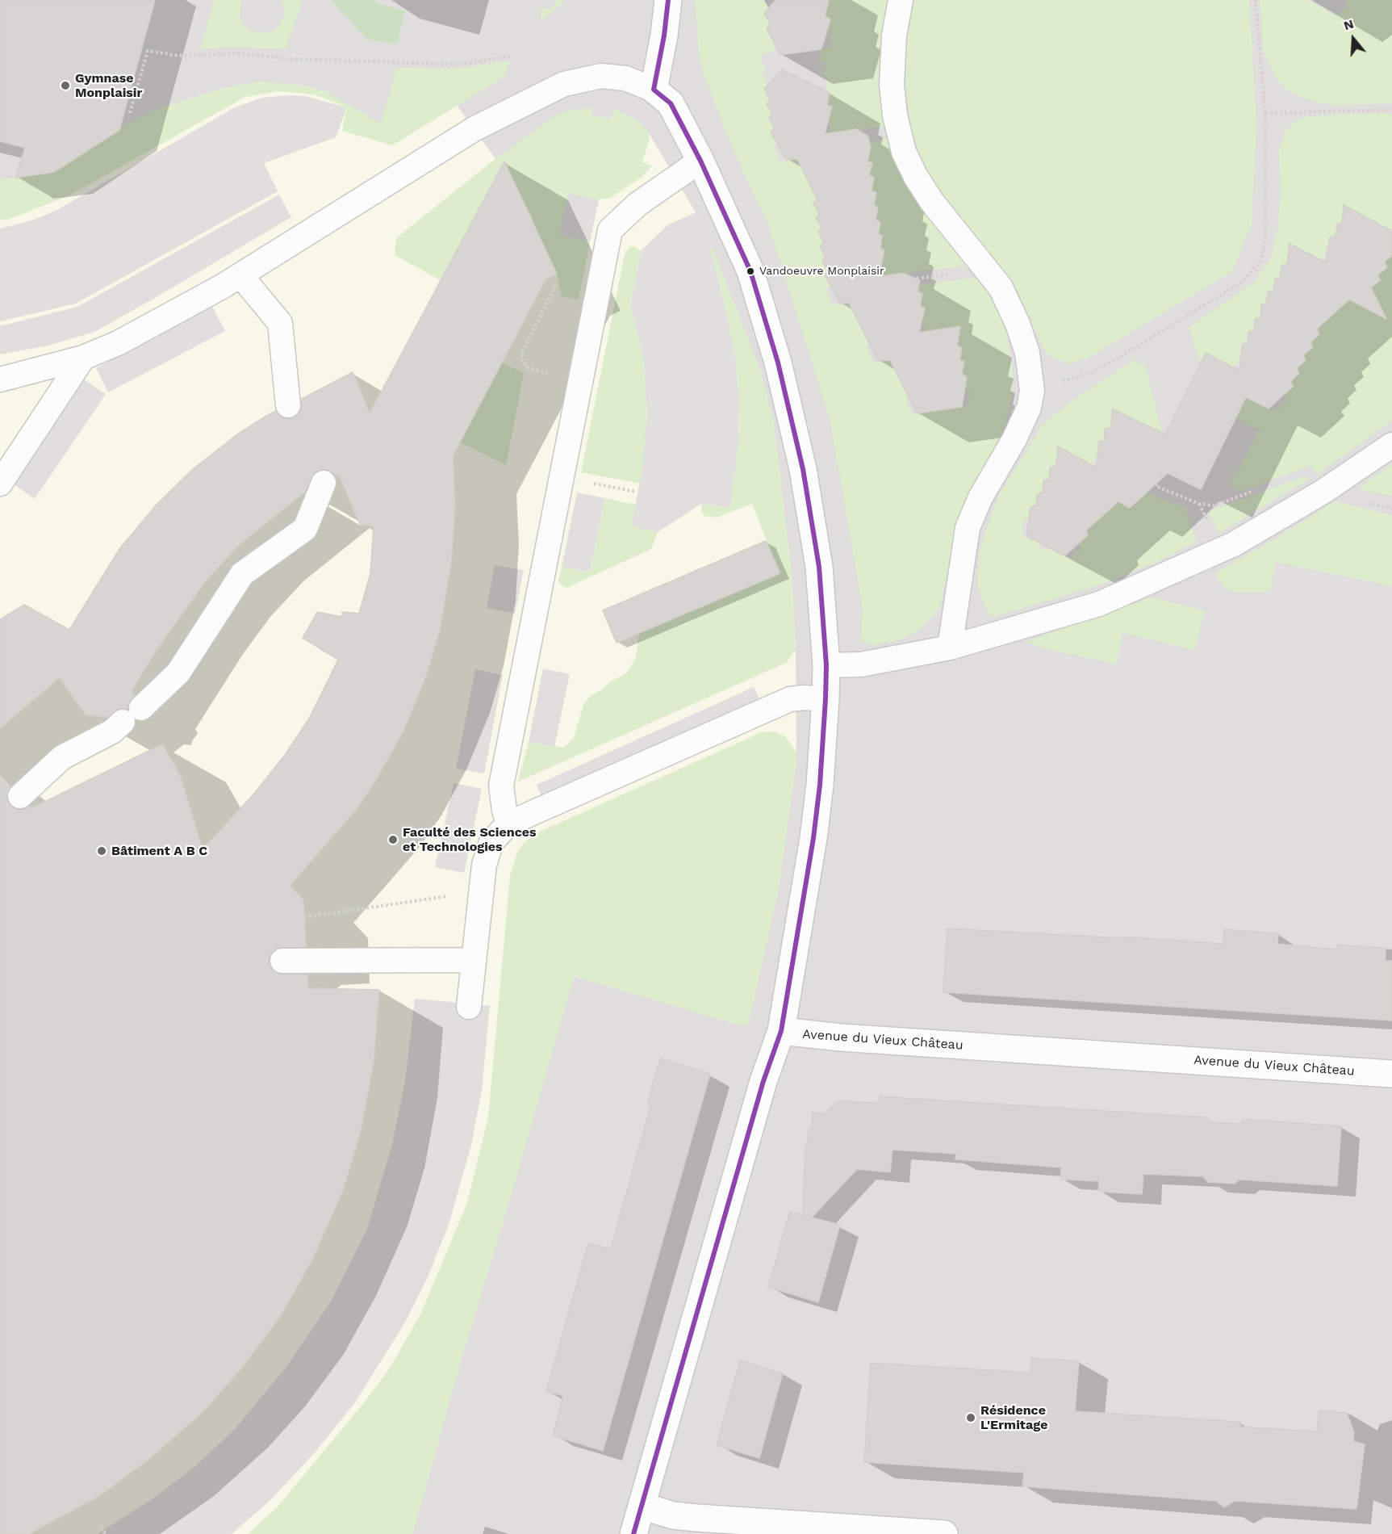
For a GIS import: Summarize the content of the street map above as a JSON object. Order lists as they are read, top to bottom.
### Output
{
  "streets": {
    "street": ["Avenue du Vieux Château"]
  },
  "places": [
    "Gymnase Monplaisir",
    "Vandoeuvre Monplaisir",
    "Faculté des Sciences et Technologies",
    "Bâtiment A B C",
    "Résidence L'Ermitage"
  ],
  "north": "top"
}
